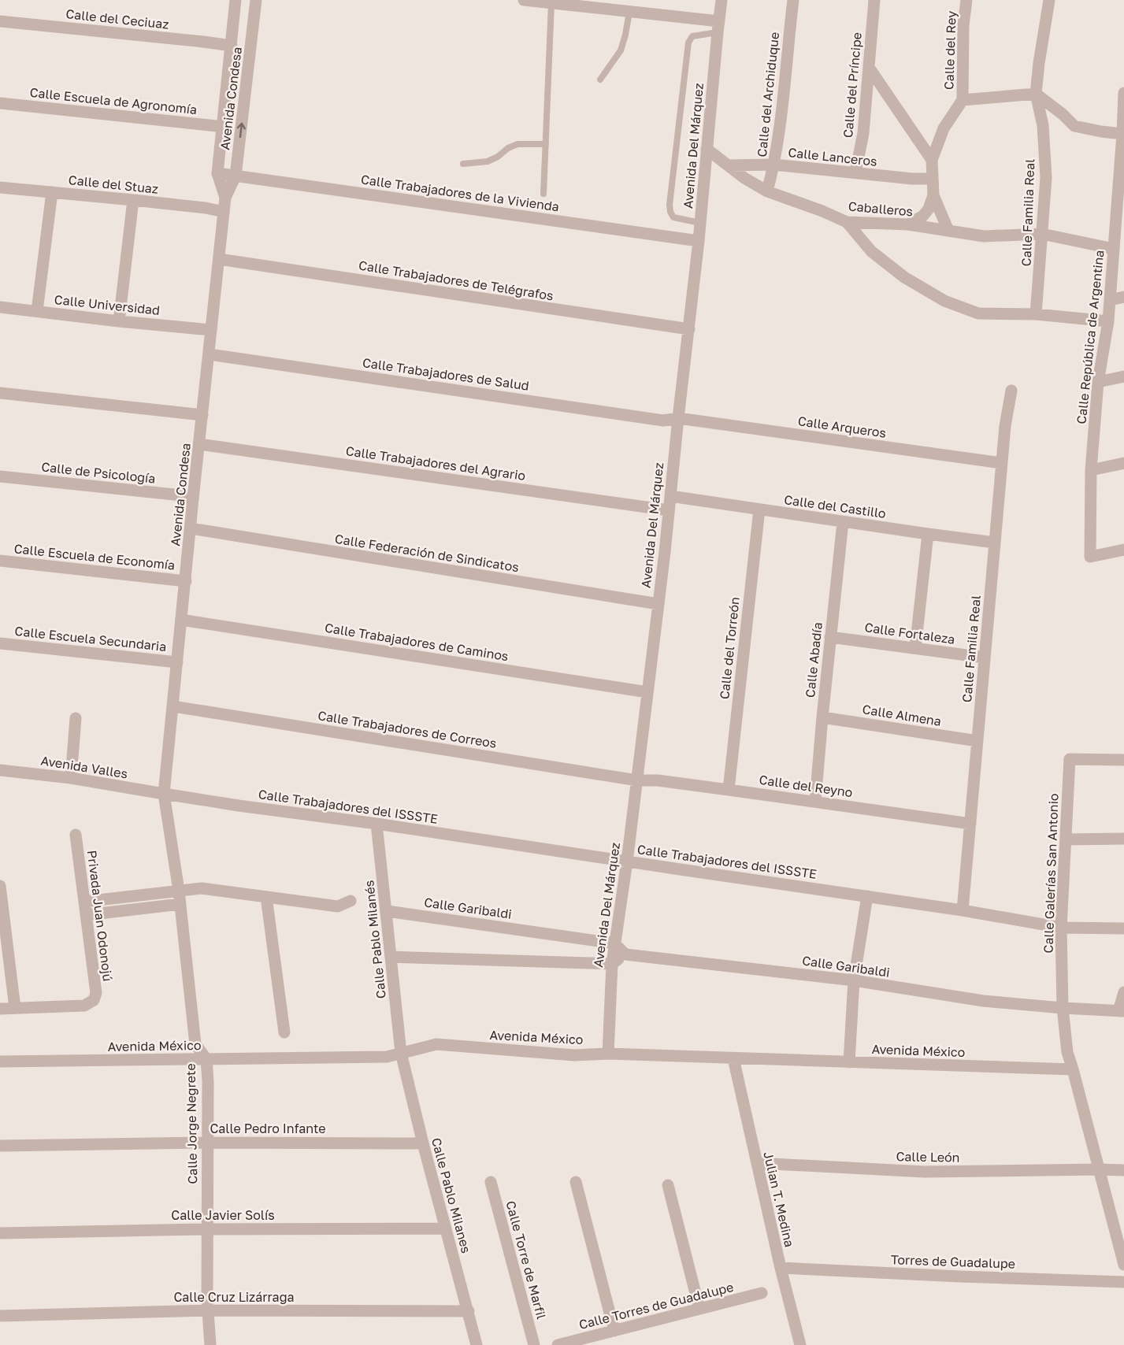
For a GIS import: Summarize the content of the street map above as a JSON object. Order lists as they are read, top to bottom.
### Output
{
  "streets": {
    "street": [
      "Calle del Ceciuaz",
      "Calle del Rey",
      "Calle del Príncipe",
      "Calle del Archiduque",
      "Avenida Condesa",
      "Calle Escuela de Agronomía",
      "Avenida Del Márquez",
      "Calle Lanceros",
      "Calle del Stuaz",
      "Calle Trabajadores de la Vivienda",
      "Caballeros",
      "Calle Familia Real",
      "Calle Trabajadores de Telégrafos",
      "Calle Universidad",
      "Calle República de Argentina",
      "Calle Trabajadores de Salud",
      "Calle Arqueros",
      "Calle Trabajadores del Agrario",
      "Calle de Psicología",
      "Calle del Castillo",
      "Calle Federación de Sindicatos",
      "Calle Escuela de Economía",
      "Calle Fortaleza",
      "Calle Escuela Secundaria",
      "Calle Trabajadores de Caminos",
      "Calle del Torreón",
      "Calle Abadía",
      "Calle Almena",
      "Calle Trabajadores de Correos",
      "Avenida Valles",
      "Calle del Reyno",
      "Calle Trabajadores del ISSSTE",
      "Calle Galerías San Antonio",
      "Calle Garibaldi",
      "Privada Juan Odonojú",
      "Calle Pablo Milanés",
      "Avenida México",
      "Calle Jorge Negrete",
      "Calle Pedro Infante",
      "Calle León",
      "Calle Pablo Milanes",
      "Julian T. Medina",
      "Calle Javier Solís",
      "Calle Torre de Marfil",
      "Torres de Guadalupe",
      "Calle Cruz Lizárraga",
      "Calle Torres de Guadalupe"
    ]
  },
  "crossings": [
    ["Calle del Ceciuaz", "Avenida Condesa"],
    ["Calle del Rey", "Calle Lanceros"],
    ["Calle del Rey", "Caballeros"],
    ["Calle del Rey", "Calle Familia Real"],
    ["Calle del Príncipe", "Calle Lanceros"],
    ["Calle del Archiduque", "Calle Lanceros"],
    ["Calle del Archiduque", "Caballeros"],
    ["Avenida Condesa", "Calle Escuela de Agronomía"],
    ["Avenida Condesa", "Calle del Stuaz"],
    ["Avenida Condesa", "Calle Trabajadores de la Vivienda"],
    ["Avenida Condesa", "Calle Trabajadores de Telégrafos"],
    ["Avenida Condesa", "Calle Universidad"],
    ["Avenida Condesa", "Calle Trabajadores de Salud"],
    ["Avenida Condesa", "Calle Trabajadores del Agrario"],
    ["Avenida Condesa", "Calle de Psicología"],
    ["Avenida Condesa", "Calle Federación de Sindicatos"],
    ["Avenida Condesa", "Calle Escuela de Economía"],
    ["Avenida Condesa", "Calle Escuela Secundaria"],
    ["Avenida Condesa", "Calle Trabajadores de Caminos"],
    ["Avenida Condesa", "Calle Trabajadores de Correos"],
    ["Avenida Condesa", "Avenida Valles"],
    ["Avenida Condesa", "Calle Trabajadores del ISSSTE"],
    ["Avenida Condesa", "Calle Jorge Negrete"],
    ["Avenida Del Márquez", "Calle Trabajadores de la Vivienda"],
    ["Avenida Del Márquez", "Caballeros"],
    ["Avenida Del Márquez", "Calle Trabajadores de Telégrafos"],
    ["Avenida Del Márquez", "Calle Trabajadores de Salud"],
    ["Avenida Del Márquez", "Calle Arqueros"],
    ["Avenida Del Márquez", "Calle Trabajadores del Agrario"],
    ["Avenida Del Márquez", "Calle del Castillo"],
    ["Avenida Del Márquez", "Calle Federación de Sindicatos"],
    ["Avenida Del Márquez", "Calle Trabajadores de Caminos"],
    ["Avenida Del Márquez", "Calle Trabajadores de Correos"],
    ["Avenida Del Márquez", "Calle del Reyno"],
    ["Avenida Del Márquez", "Calle Trabajadores del ISSSTE"],
    ["Avenida Del Márquez", "Calle Garibaldi"],
    ["Avenida Del Márquez", "Avenida México"],
    ["Calle Lanceros", "Caballeros"],
    ["Calle Lanceros", "Calle Familia Real"],
    ["Caballeros", "Calle Familia Real"],
    ["Caballeros", "Calle República de Argentina"],
    ["Calle Familia Real", "Calle Arqueros"],
    ["Calle Familia Real", "Calle del Castillo"],
    ["Calle Familia Real", "Calle Fortaleza"],
    ["Calle Familia Real", "Calle Almena"],
    ["Calle Familia Real", "Calle del Reyno"],
    ["Calle Familia Real", "Calle Trabajadores del ISSSTE"],
    ["Calle Trabajadores de Salud", "Calle Arqueros"],
    ["Calle del Castillo", "Calle del Torreón"],
    ["Calle del Castillo", "Calle Abadía"],
    ["Calle Fortaleza", "Calle Abadía"],
    ["Calle del Torreón", "Calle del Reyno"],
    ["Calle Abadía", "Calle Almena"],
    ["Calle Abadía", "Calle del Reyno"],
    ["Calle Trabajadores de Correos", "Calle del Reyno"],
    ["Avenida Valles", "Calle Trabajadores del ISSSTE"],
    ["Avenida Valles", "Calle Jorge Negrete"],
    ["Calle Trabajadores del ISSSTE", "Calle Galerías San Antonio"],
    ["Calle Trabajadores del ISSSTE", "Calle Pablo Milanés"],
    ["Calle Trabajadores del ISSSTE", "Calle Jorge Negrete"],
    ["Calle Galerías San Antonio", "Calle Garibaldi"],
    ["Calle Galerías San Antonio", "Avenida México"],
    ["Calle Galerías San Antonio", "Calle León"],
    ["Calle Garibaldi", "Calle Pablo Milanés"],
    ["Calle Pablo Milanés", "Avenida México"],
    ["Calle Pablo Milanés", "Calle Pablo Milanes"],
    ["Avenida México", "Calle Jorge Negrete"],
    ["Avenida México", "Calle Pablo Milanes"],
    ["Avenida México", "Julian T. Medina"],
    ["Calle Jorge Negrete", "Calle Pedro Infante"],
    ["Calle Jorge Negrete", "Calle Javier Solís"],
    ["Calle Jorge Negrete", "Calle Cruz Lizárraga"],
    ["Calle Pedro Infante", "Calle Pablo Milanes"],
    ["Calle León", "Julian T. Medina"],
    ["Calle Pablo Milanes", "Calle Javier Solís"],
    ["Calle Pablo Milanes", "Calle Cruz Lizárraga"],
    ["Julian T. Medina", "Torres de Guadalupe"]
  ]
}
